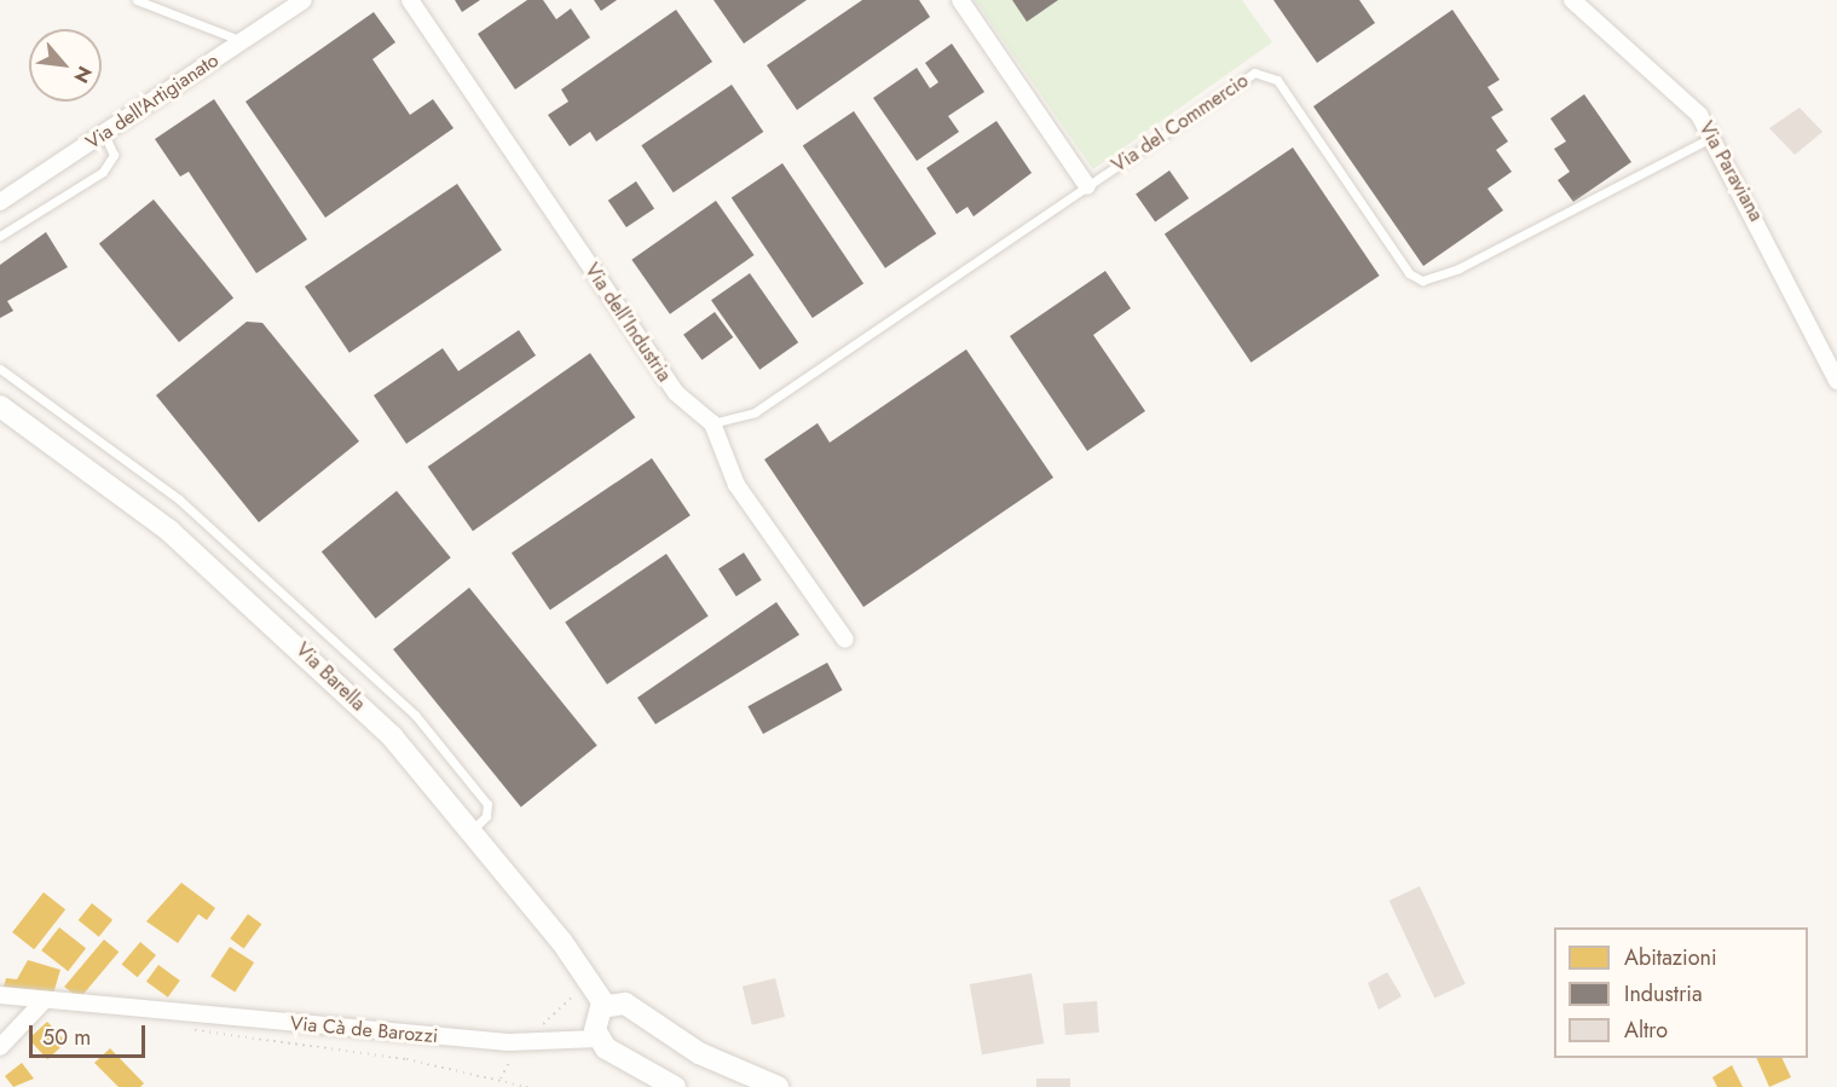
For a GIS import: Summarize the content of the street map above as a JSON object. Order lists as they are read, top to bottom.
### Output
{
  "streets": {
    "street": [
      "Via dell'Artigianato",
      "Via Paraviana",
      "Via dell’Industria",
      "Via Barella",
      "Via Cà de Barozzi"
    ],
    "lane": ["Via del Commercio"]
  },
  "crossings": [
    ["Via del Commercio", "Via Paraviana"],
    ["Via del Commercio", "Via dell’Industria"]
  ],
  "legend": ["Abitazioni", "Industria", "Altro"],
  "scale_bar": "50 m",
  "north": "bottom right"
}
